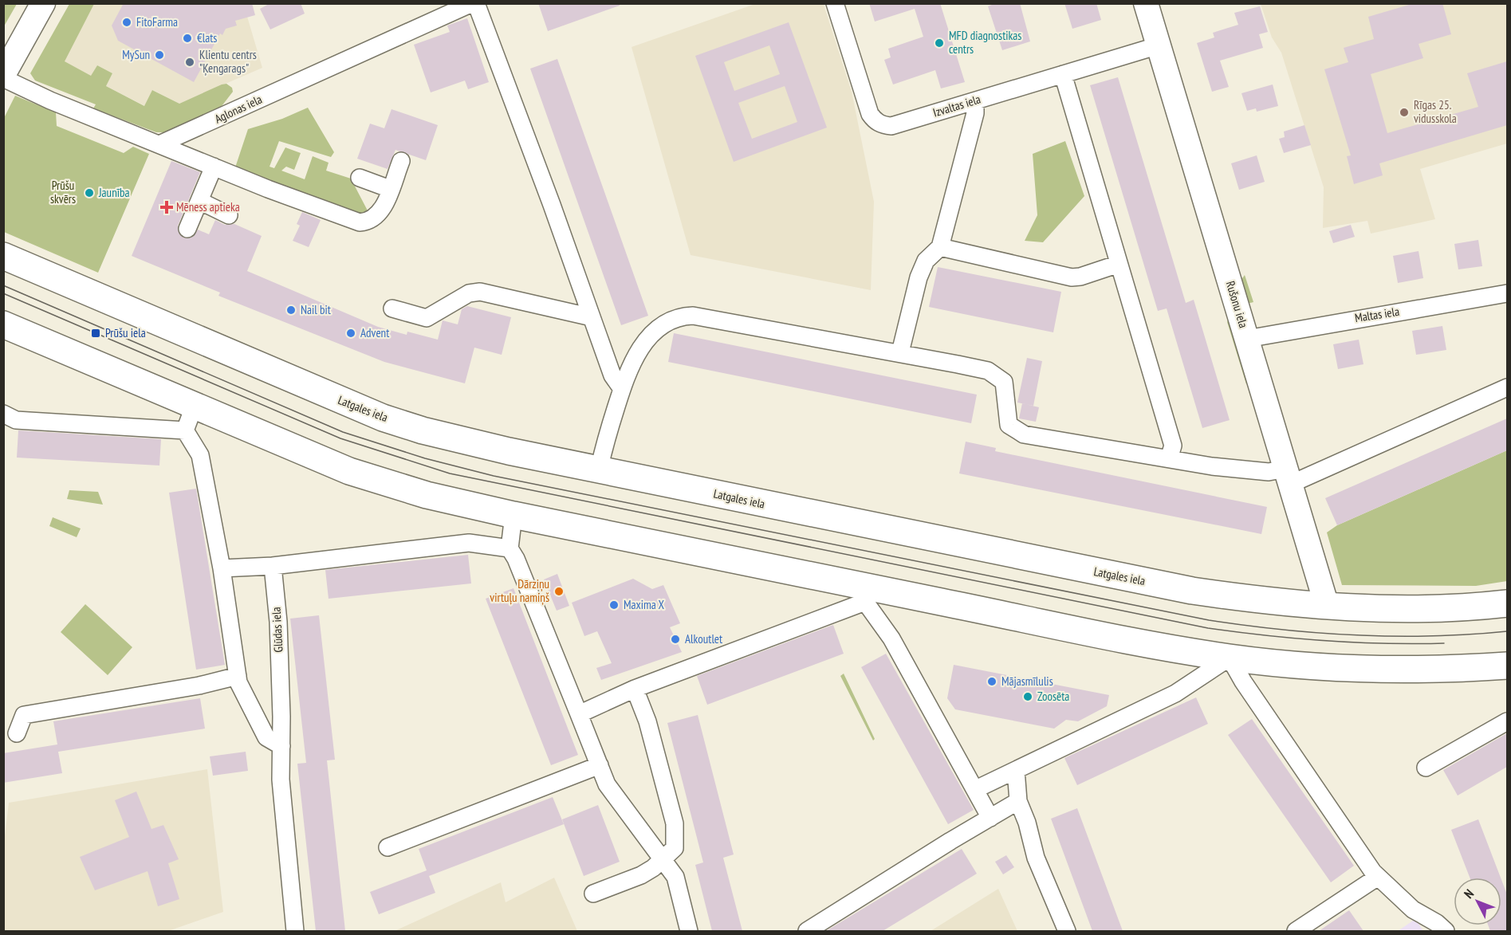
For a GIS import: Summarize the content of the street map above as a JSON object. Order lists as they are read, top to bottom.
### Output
{
  "streets": {
    "highway": ["Latgales iela"],
    "street": [
      "Izvaltas iela",
      "Aglonas iela",
      "Rušonu iela",
      "Maltas iela",
      "Glūdas iela"
    ]
  },
  "crossings": [
    ["Izvaltas iela", "Rušonu iela"],
    ["Rušonu iela", "Maltas iela"],
    ["Rušonu iela", "Latgales iela"]
  ],
  "parks": ["Prūšu skvērs"],
  "places": {
    "other": [
      "FitoFarma",
      "€lats",
      "MFD diagnostikas centrs",
      "MySun",
      "Klientu centrs \"Ķengarags\"",
      "Rīgas 25. vidusskola",
      "Jaunība",
      "Nail bit",
      "Advent",
      "Dārziņu virtuļu namiņš",
      "Maxima X",
      "Alkoutlet",
      "Mājasmīlulis",
      "Zoosēta"
    ],
    "health": ["Mēness aptieka"],
    "transit": ["Prūšu iela"]
  },
  "north": "top left"
}
